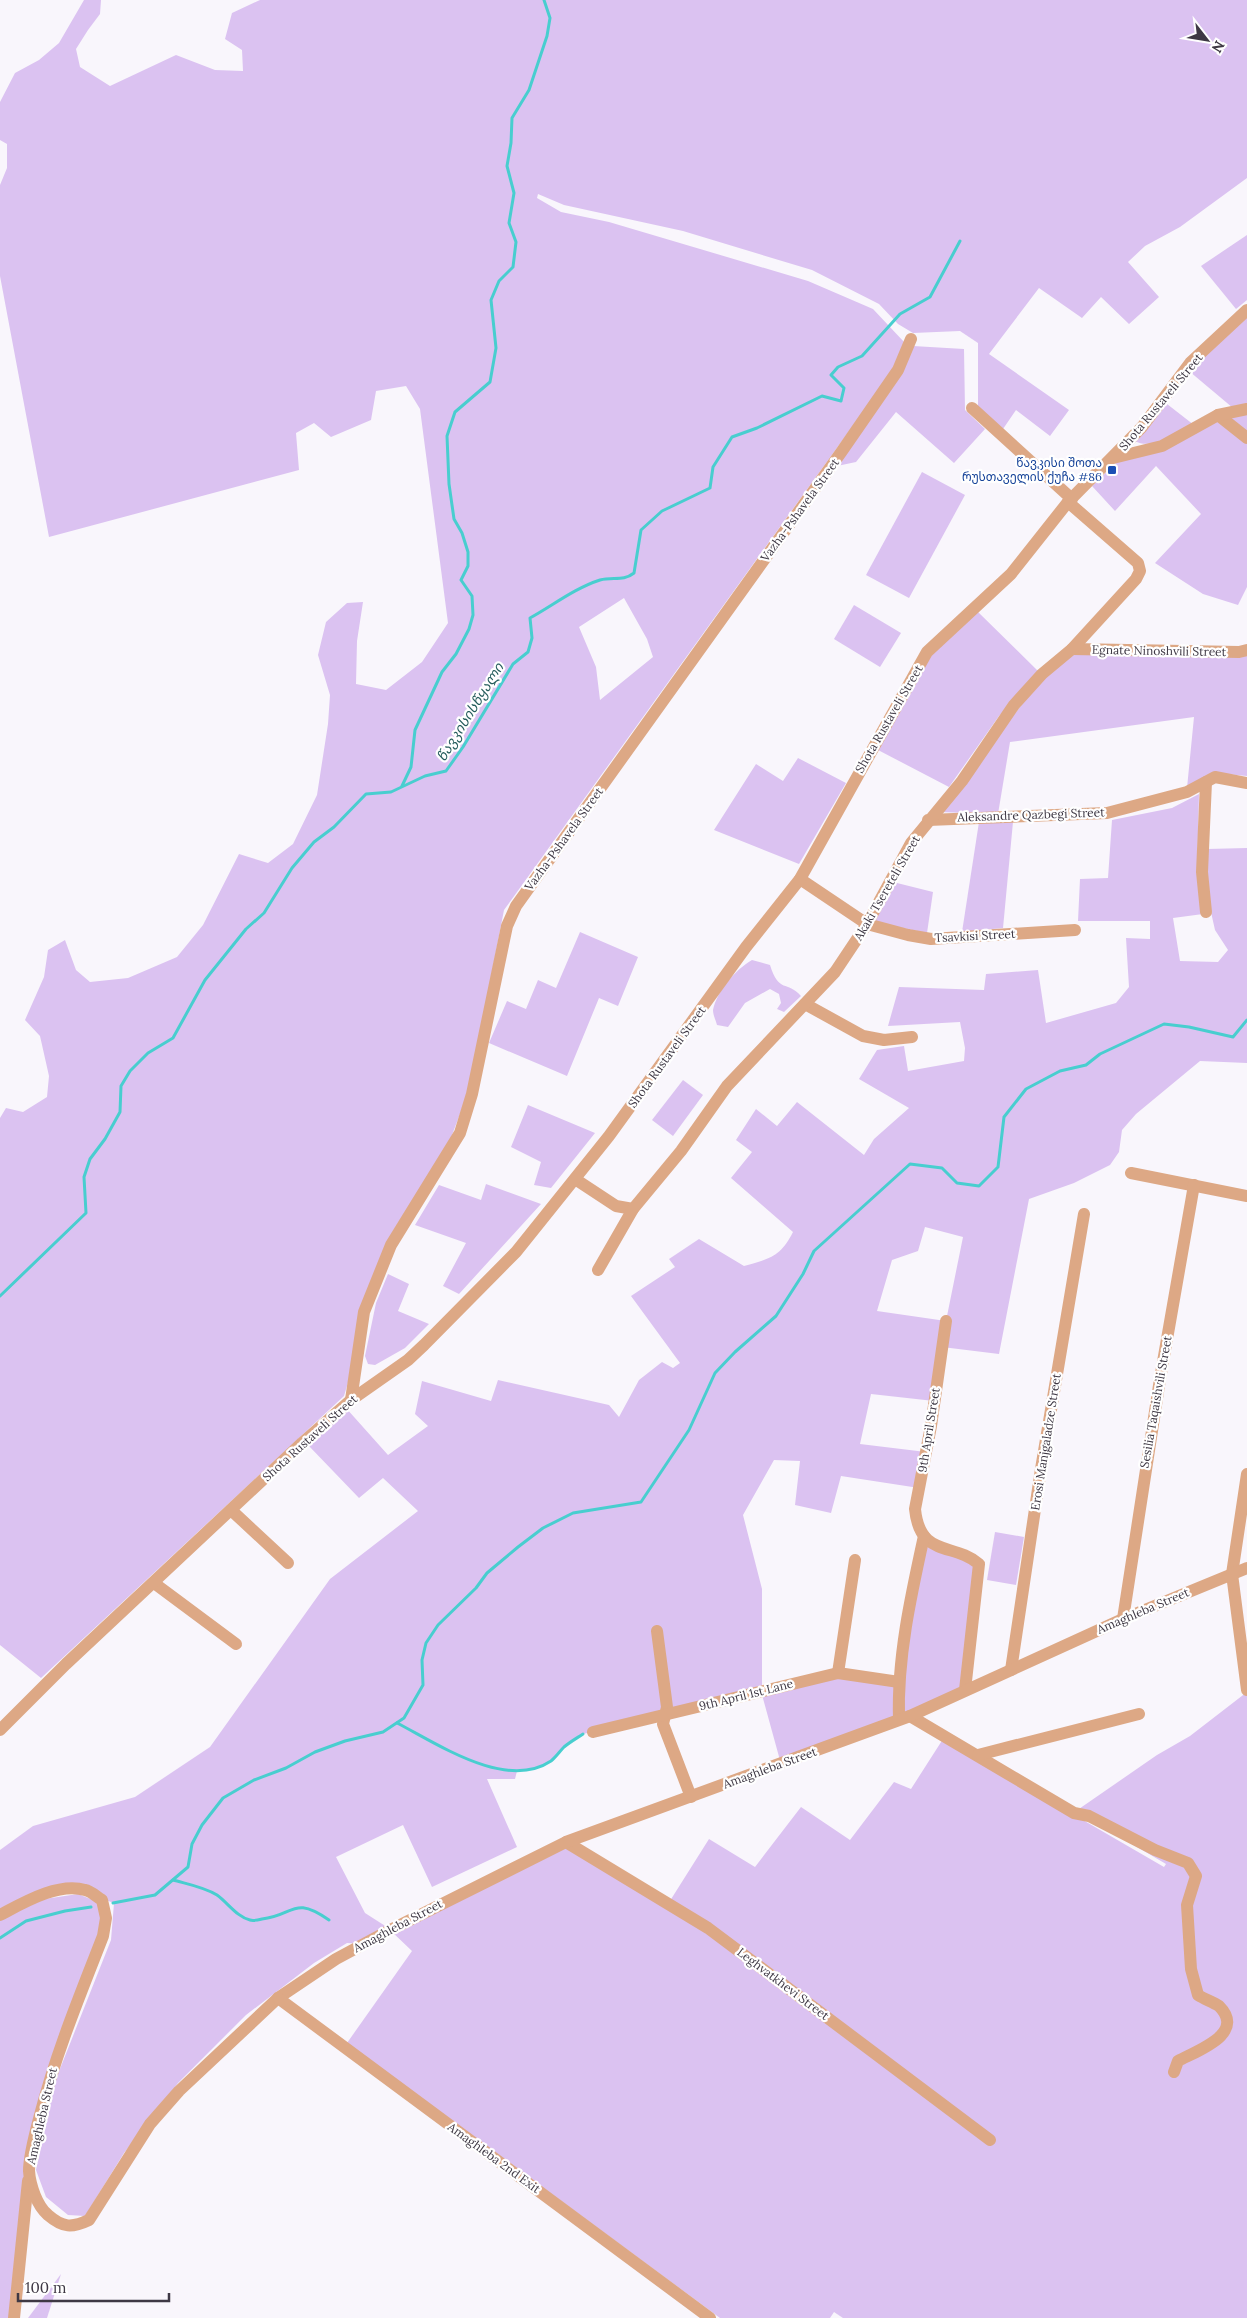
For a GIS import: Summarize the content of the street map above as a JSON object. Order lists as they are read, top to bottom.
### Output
{
  "streets": {
    "street": [
      "Shota Rustaveli Street",
      "Vazha-Pshavela Street",
      "Egnate Ninoshvili Street",
      "Aleksandre Qazbegi Street",
      "Akaki Tsereteli Street",
      "Tsavkisi Street",
      "Sesilia Taqaishvili Street",
      "9th April Street",
      "Erosi Manjgaladze Street",
      "Amaghleba Street",
      "9th April 1st Lane",
      "Leghvatkhevi Street",
      "Amaghleba 2nd Exit"
    ]
  },
  "crossings": [
    ["Shota Rustaveli Street", "Vazha-Pshavela Street"],
    ["Shota Rustaveli Street", "Akaki Tsereteli Street"],
    ["Shota Rustaveli Street", "Tsavkisi Street"],
    ["Egnate Ninoshvili Street", "Akaki Tsereteli Street"],
    ["Aleksandre Qazbegi Street", "Akaki Tsereteli Street"],
    ["Akaki Tsereteli Street", "Tsavkisi Street"],
    ["Sesilia Taqaishvili Street", "Amaghleba Street"],
    ["Erosi Manjgaladze Street", "Amaghleba Street"],
    ["Amaghleba Street", "Leghvatkhevi Street"],
    ["Amaghleba Street", "Amaghleba 2nd Exit"]
  ],
  "water": ["წავკისისწყალი"],
  "places": {
    "transit": ["წავკისი შოთა რუსთაველის ქუჩა #86"]
  },
  "scale_bar": "100 m",
  "north": "bottom right"
}
